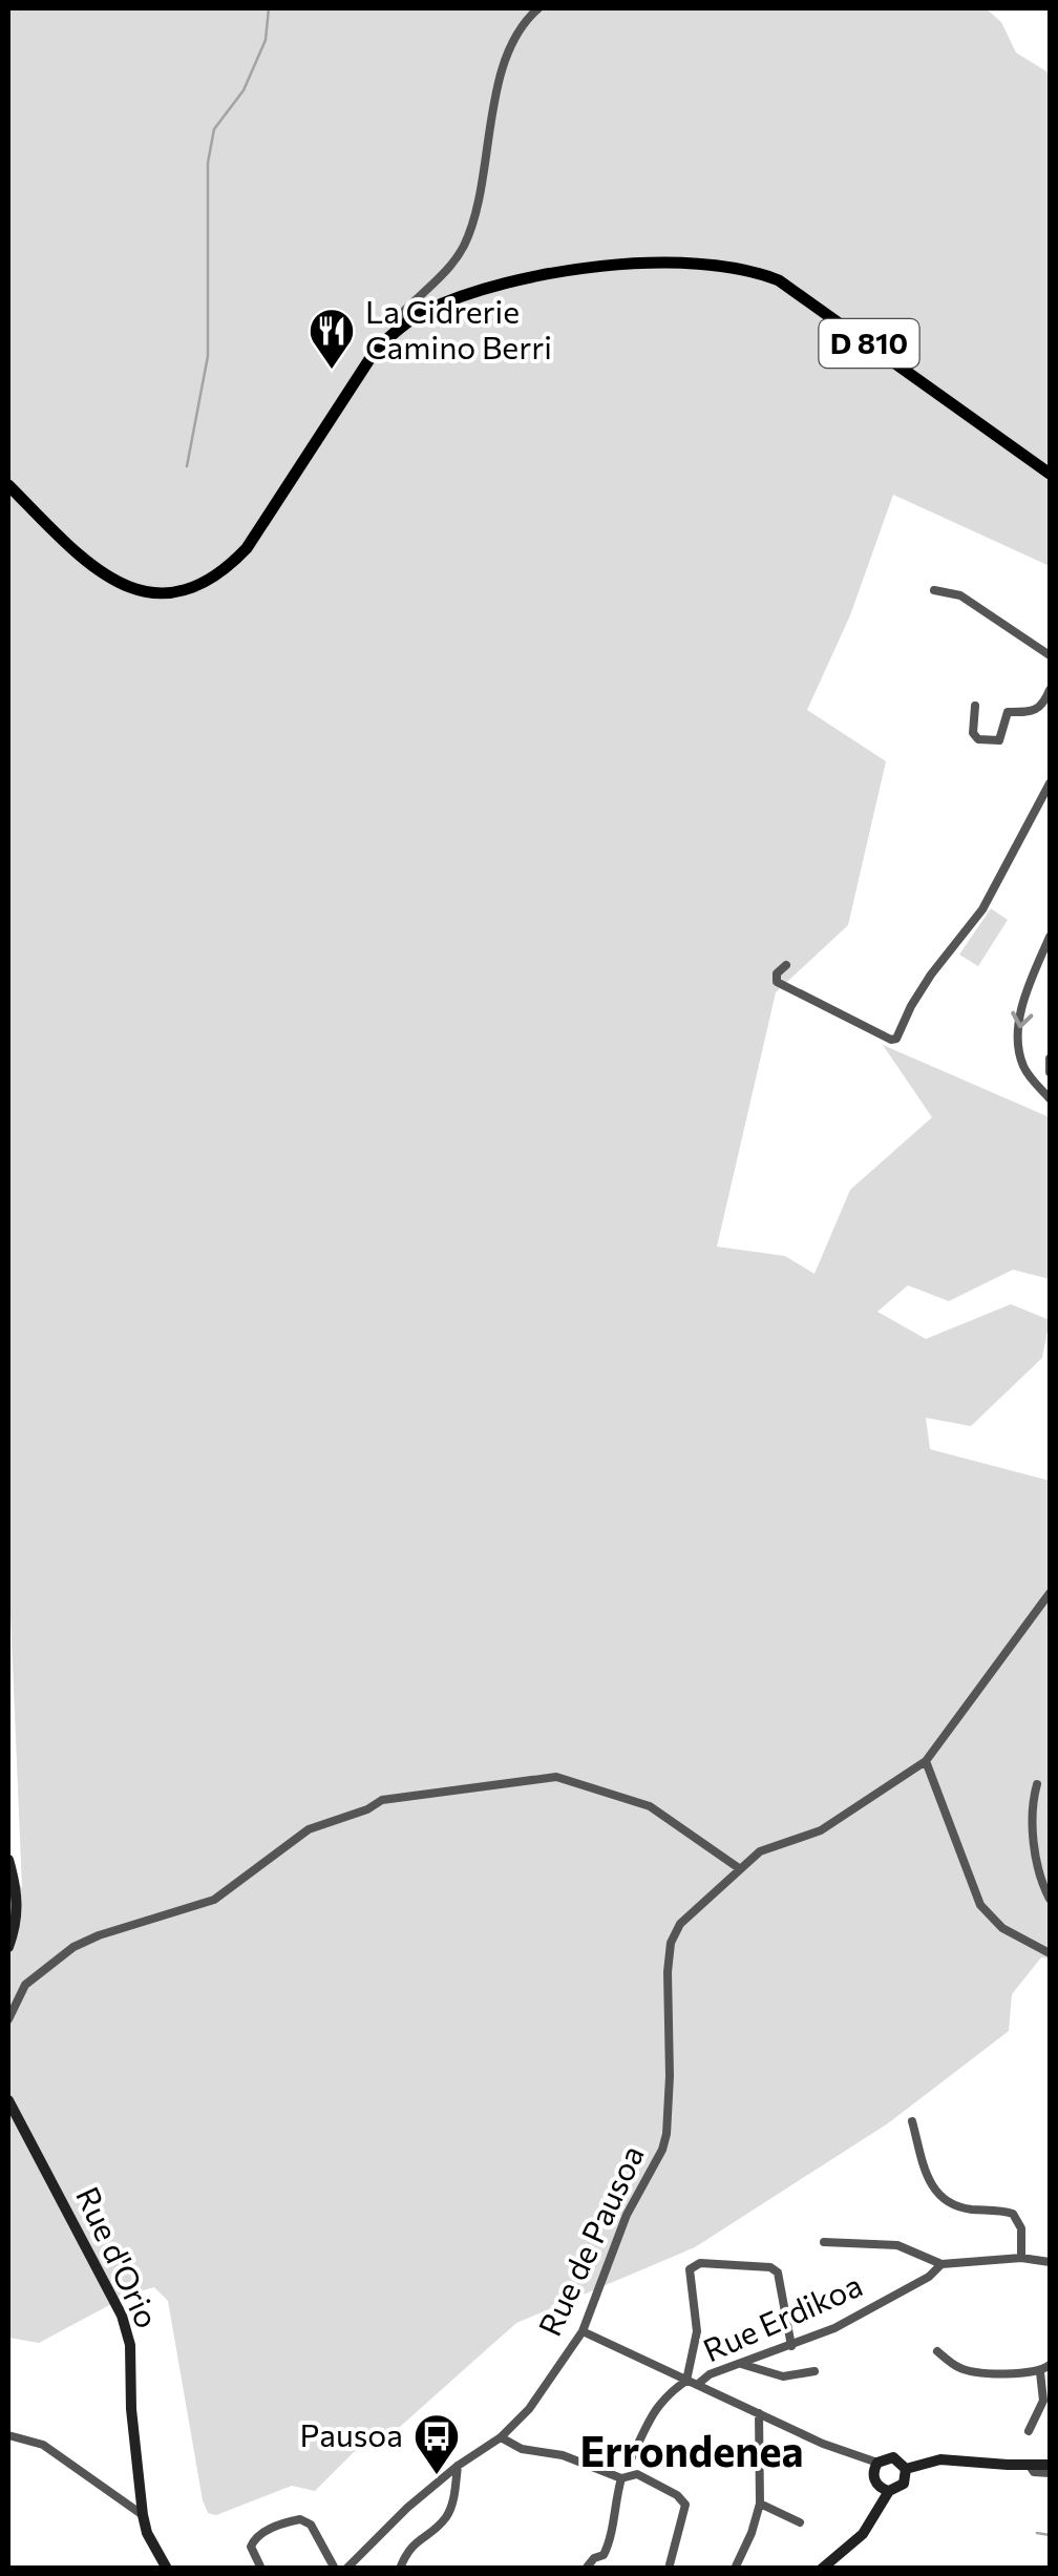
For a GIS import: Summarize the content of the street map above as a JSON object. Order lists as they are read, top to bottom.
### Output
{
  "streets": {
    "main road": ["D 810"],
    "street": ["Rue de Pausoa", "Rue d'Orio", "Rue Erdikoa"]
  },
  "districts": ["Errondenea"],
  "places": {
    "restaurant": ["La Cidrerie Camino Berri"],
    "bus stop": ["Pausoa"]
  }
}
